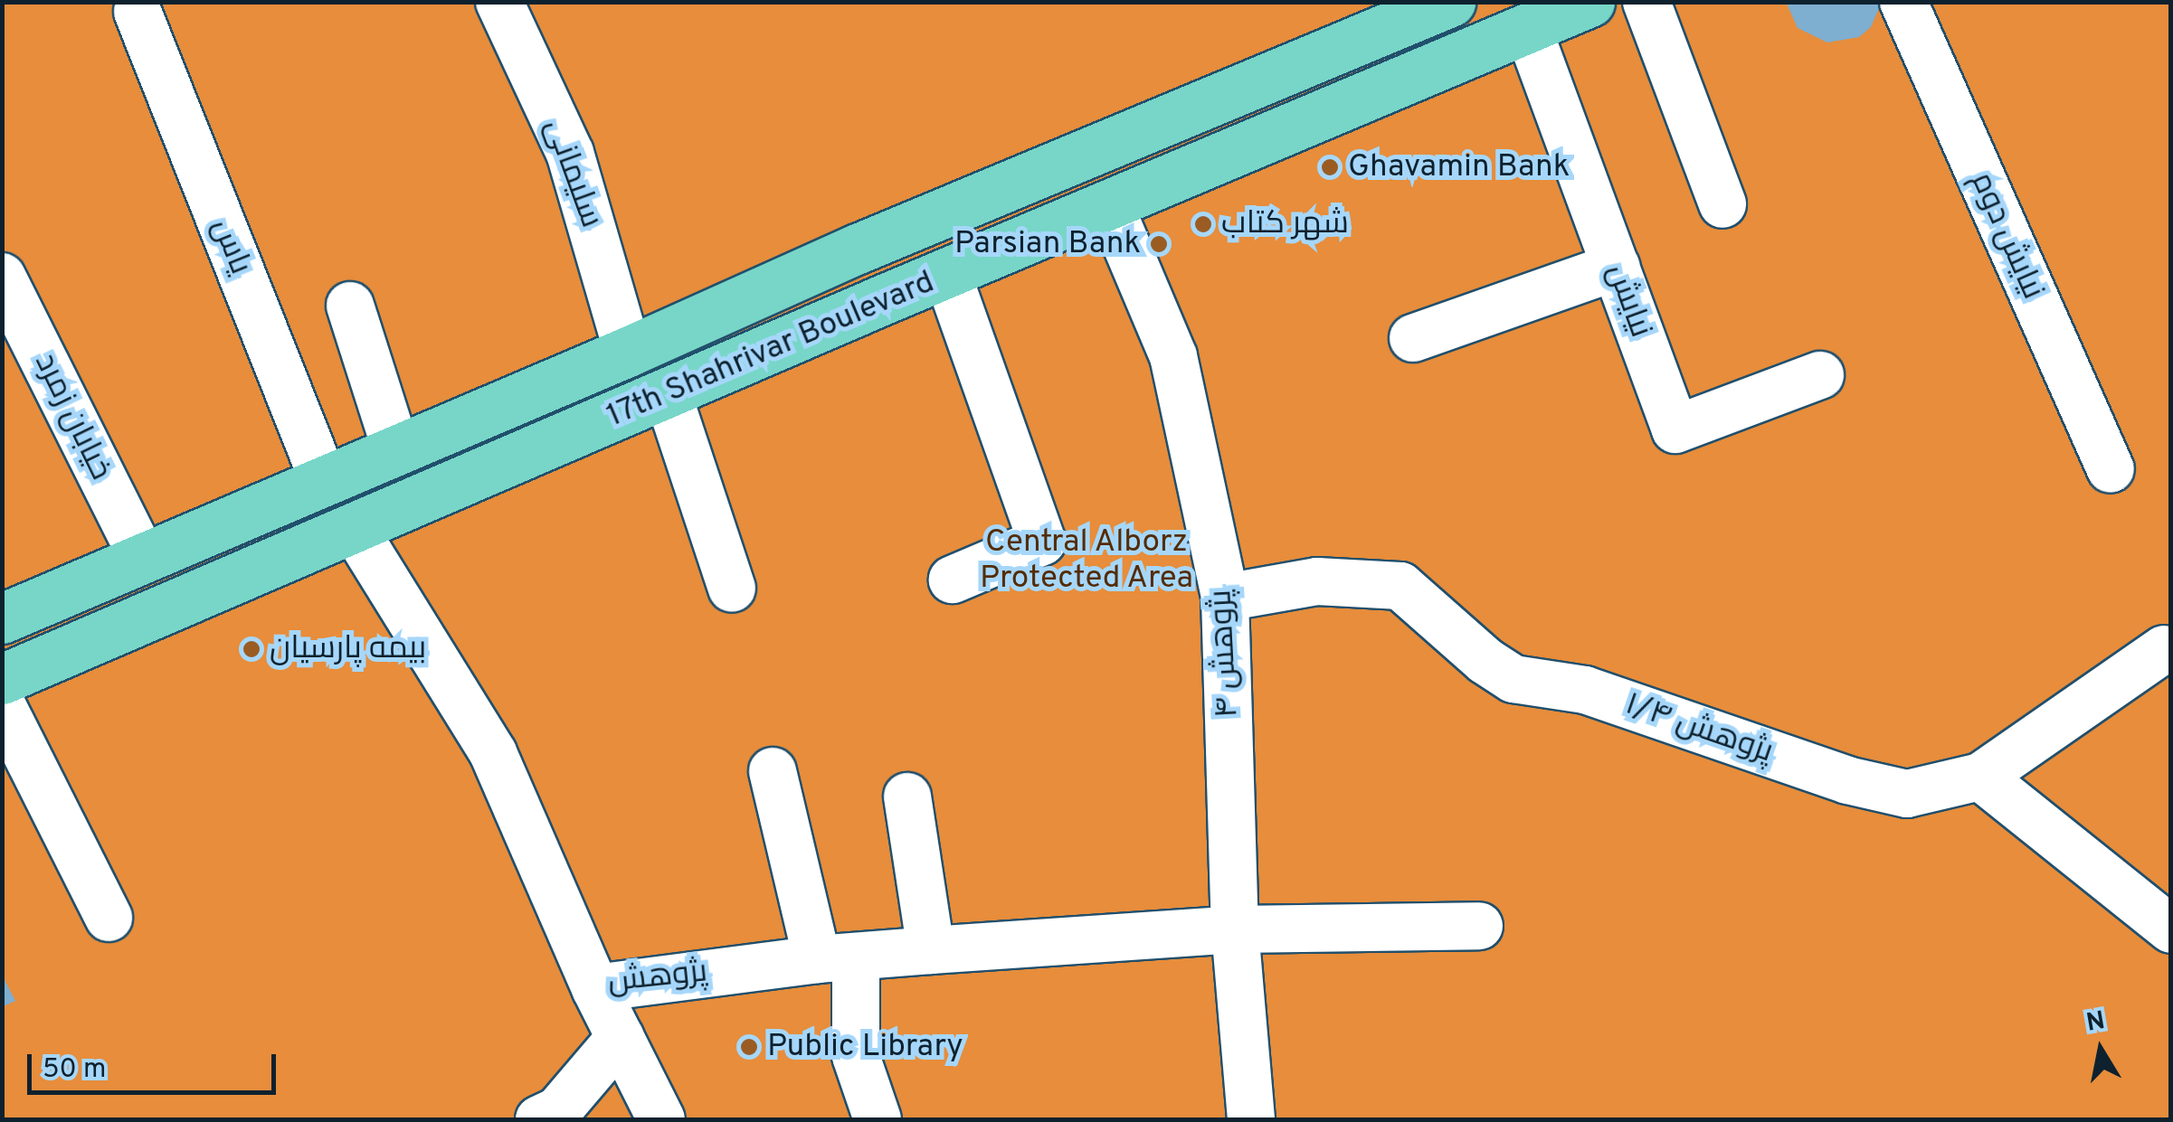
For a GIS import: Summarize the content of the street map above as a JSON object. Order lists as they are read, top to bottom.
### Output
{
  "streets": {
    "main road": ["17th Shahrivar Boulevard"],
    "street": [
      "سلیمانی",
      "نیایش دوم",
      "یاس",
      "نیایش",
      "خیابان زمرد",
      "پژوهش ۴",
      "پژوهش ۱/۴",
      "پژوهش"
    ]
  },
  "crossings": [
    ["سلیمانی", "17th Shahrivar Boulevard"],
    ["یاس", "17th Shahrivar Boulevard"],
    ["نیایش", "17th Shahrivar Boulevard"],
    ["17th Shahrivar Boulevard", "خیابان زمرد"],
    ["17th Shahrivar Boulevard", "پژوهش ۴"],
    ["17th Shahrivar Boulevard", "پژوهش"],
    ["پژوهش ۴", "پژوهش ۱/۴"],
    ["پژوهش ۴", "پژوهش"]
  ],
  "parks": ["Central Alborz Protected Area"],
  "places": [
    "Ghavamin Bank",
    "شهر کتاب",
    "Parsian Bank",
    "بیمه پارسیان",
    "Public Library"
  ],
  "scale_bar": "50 m",
  "north": "top"
}
